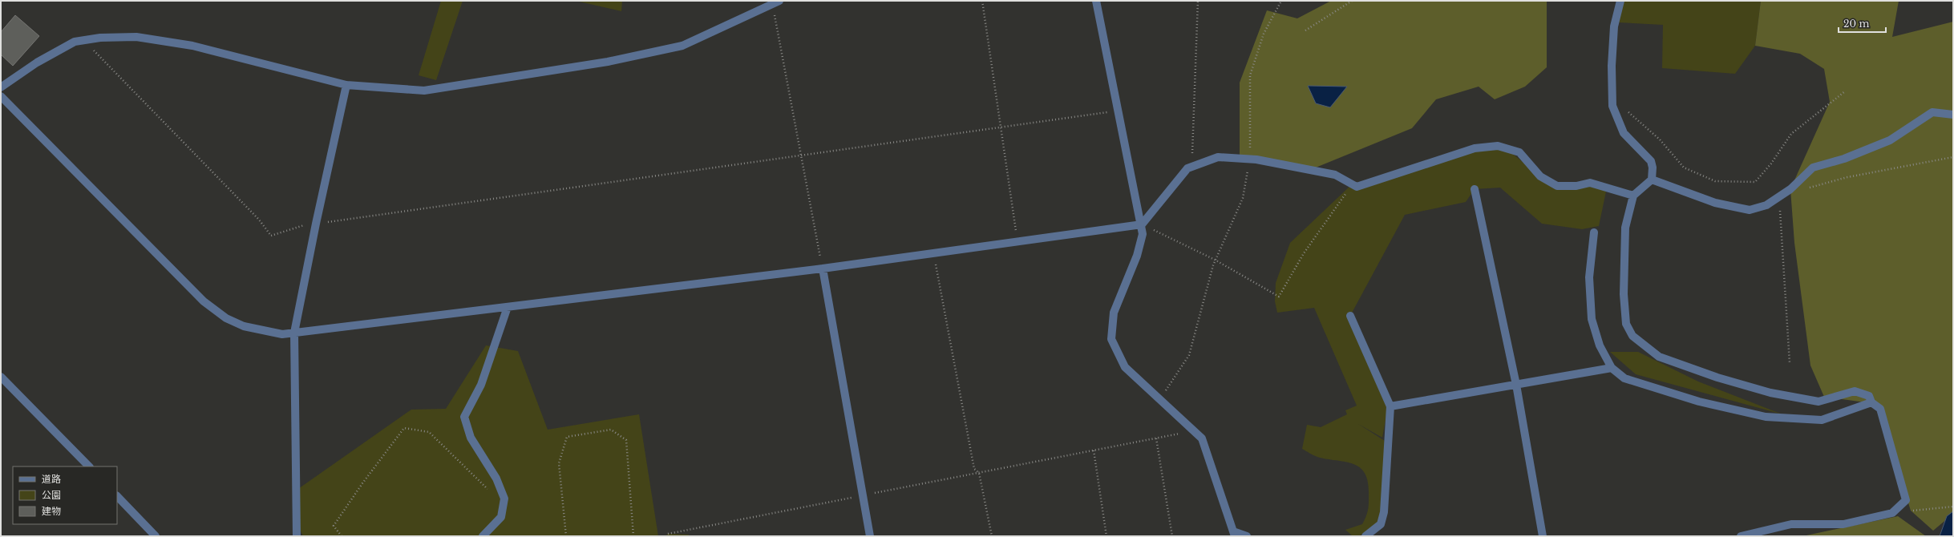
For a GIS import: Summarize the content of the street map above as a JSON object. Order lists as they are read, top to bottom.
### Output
{
  "legend": ["道路", "公園", "建物"],
  "scale_bar": "20 m"
}
